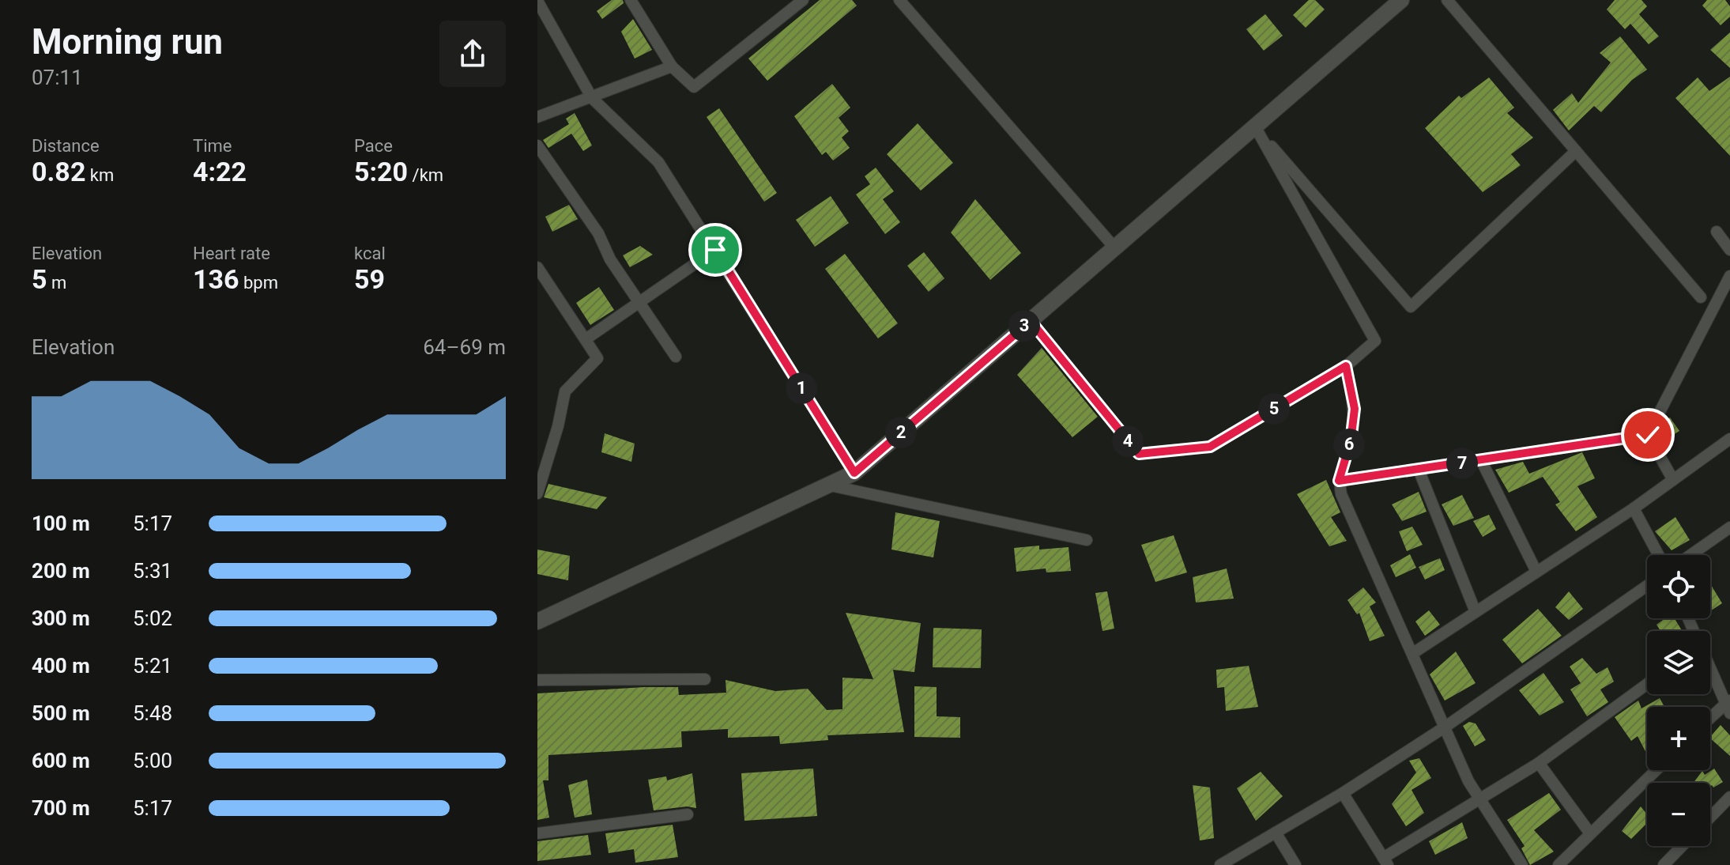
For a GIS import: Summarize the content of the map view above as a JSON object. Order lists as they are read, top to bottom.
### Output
{
  "page": {
    "heading": ["Morning run", "07:11"],
    "stats": [
      ["Distance", "0.82 km"],
      ["Time", "4:22"],
      ["Pace", "5:20 /km"],
      ["Elevation", "5 m"],
      ["Heart rate", "136 bpm"],
      ["kcal", "59"]
    ],
    "pins": [
      "3",
      "1",
      "5",
      "2",
      "4",
      "6",
      "7"
    ],
    "chart": ["Elevation", "64–69 m"],
    "list": [
      {
        "name": "100 m",
        "note": "5:17"
      },
      {
        "name": "200 m",
        "note": "5:31"
      },
      {
        "name": "300 m",
        "note": "5:02"
      },
      {
        "name": "400 m",
        "note": "5:21"
      },
      {
        "name": "500 m",
        "note": "5:48"
      },
      {
        "name": "600 m",
        "note": "5:00"
      },
      {
        "name": "700 m",
        "note": "5:17"
      }
    ],
    "map_buttons": ["+", "−"]
  }
}
